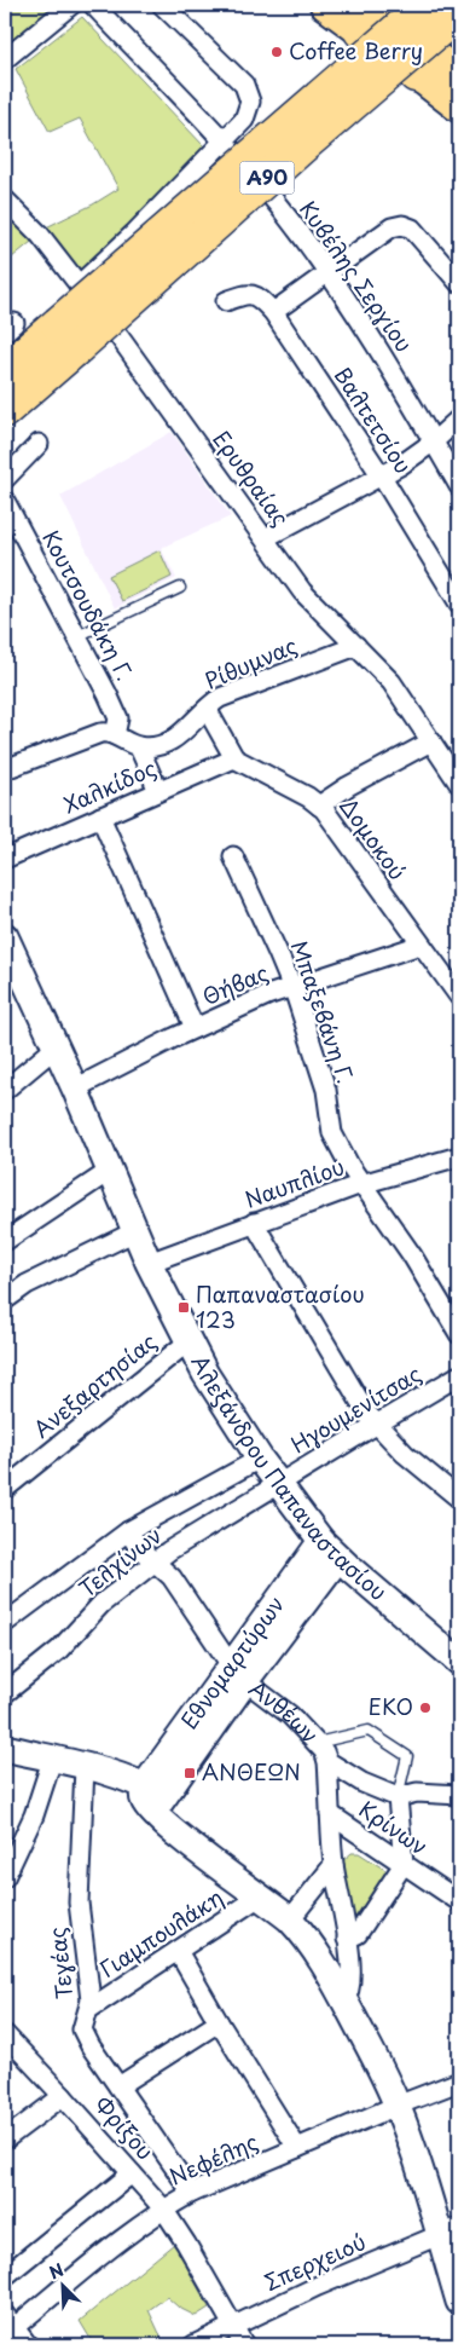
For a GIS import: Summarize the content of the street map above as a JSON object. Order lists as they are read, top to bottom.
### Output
{
  "streets": {
    "highway": ["Α90"],
    "street": [
      "Κυβέλης Σεργίου",
      "Βαλτετσίου",
      "Ερυθραίας",
      "Κουτσουδάκη Γ.",
      "Ρίθυμνας",
      "Χαλκίδος",
      "Δομοκού",
      "Θήβας",
      "Μπαξεβάνη Γ.",
      "Ναυπλίου",
      "Ανεξαρτησίας",
      "Ηγουμενίτσας",
      "Αλεξάνδρου Παπαναστασίου",
      "Τελχίνων",
      "Εθνομαρτύρων",
      "Ανθέων",
      "Κρίνων",
      "Γιαμπουλάκη",
      "Τεγέας",
      "Φρίξου",
      "Νεφέλης",
      "Σπερχειού"
    ]
  },
  "crossings": [
    ["Ερυθραίας", "Ρίθυμνας"],
    ["Χαλκίδος", "Δομοκού"],
    ["Δομοκού", "Θήβας"],
    ["Θήβας", "Μπαξεβάνη Γ."],
    ["Θήβας", "Αλεξάνδρου Παπαναστασίου"],
    ["Μπαξεβάνη Γ.", "Ναυπλίου"],
    ["Ναυπλίου", "Αλεξάνδρου Παπαναστασίου"],
    ["Ανεξαρτησίας", "Αλεξάνδρου Παπαναστασίου"],
    ["Ηγουμενίτσας", "Αλεξάνδρου Παπαναστασίου"],
    ["Ηγουμενίτσας", "Τελχίνων"],
    ["Αλεξάνδρου Παπαναστασίου", "Τελχίνων"],
    ["Αλεξάνδρου Παπαναστασίου", "Εθνομαρτύρων"],
    ["Τελχίνων", "Ανθέων"],
    ["Εθνομαρτύρων", "Ανθέων"],
    ["Ανθέων", "Κρίνων"],
    ["Γιαμπουλάκη", "Τεγέας"],
    ["Τεγέας", "Νεφέλης"],
    ["Φρίξου", "Νεφέλης"],
    ["Φρίξου", "Σπερχειού"]
  ],
  "places": {
    "other": ["Coffee Berry", "EKO"],
    "transit": ["Παπαναστασίου 123", "ΑΝΘΕΩΝ"]
  },
  "north": "top left"
}
